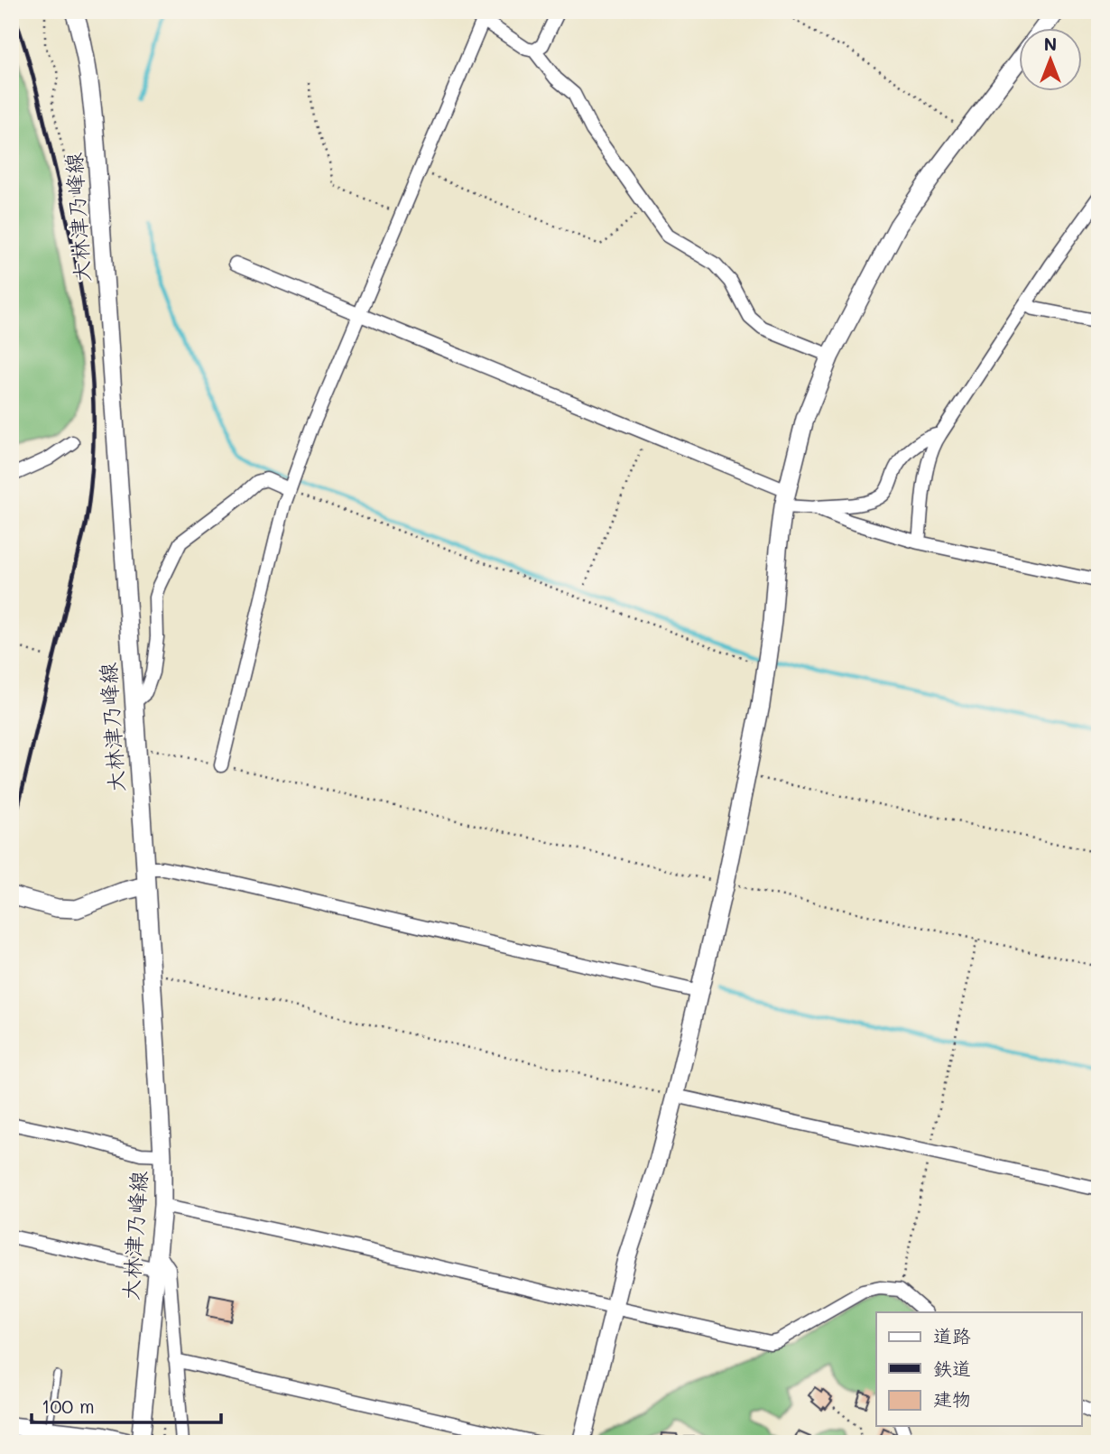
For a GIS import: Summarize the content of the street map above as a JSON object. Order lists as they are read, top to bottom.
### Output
{
  "streets": {
    "street": ["大林津乃峰線"]
  },
  "legend": ["道路", "鉄道", "建物"],
  "scale_bar": "100 m",
  "north": "top"
}
